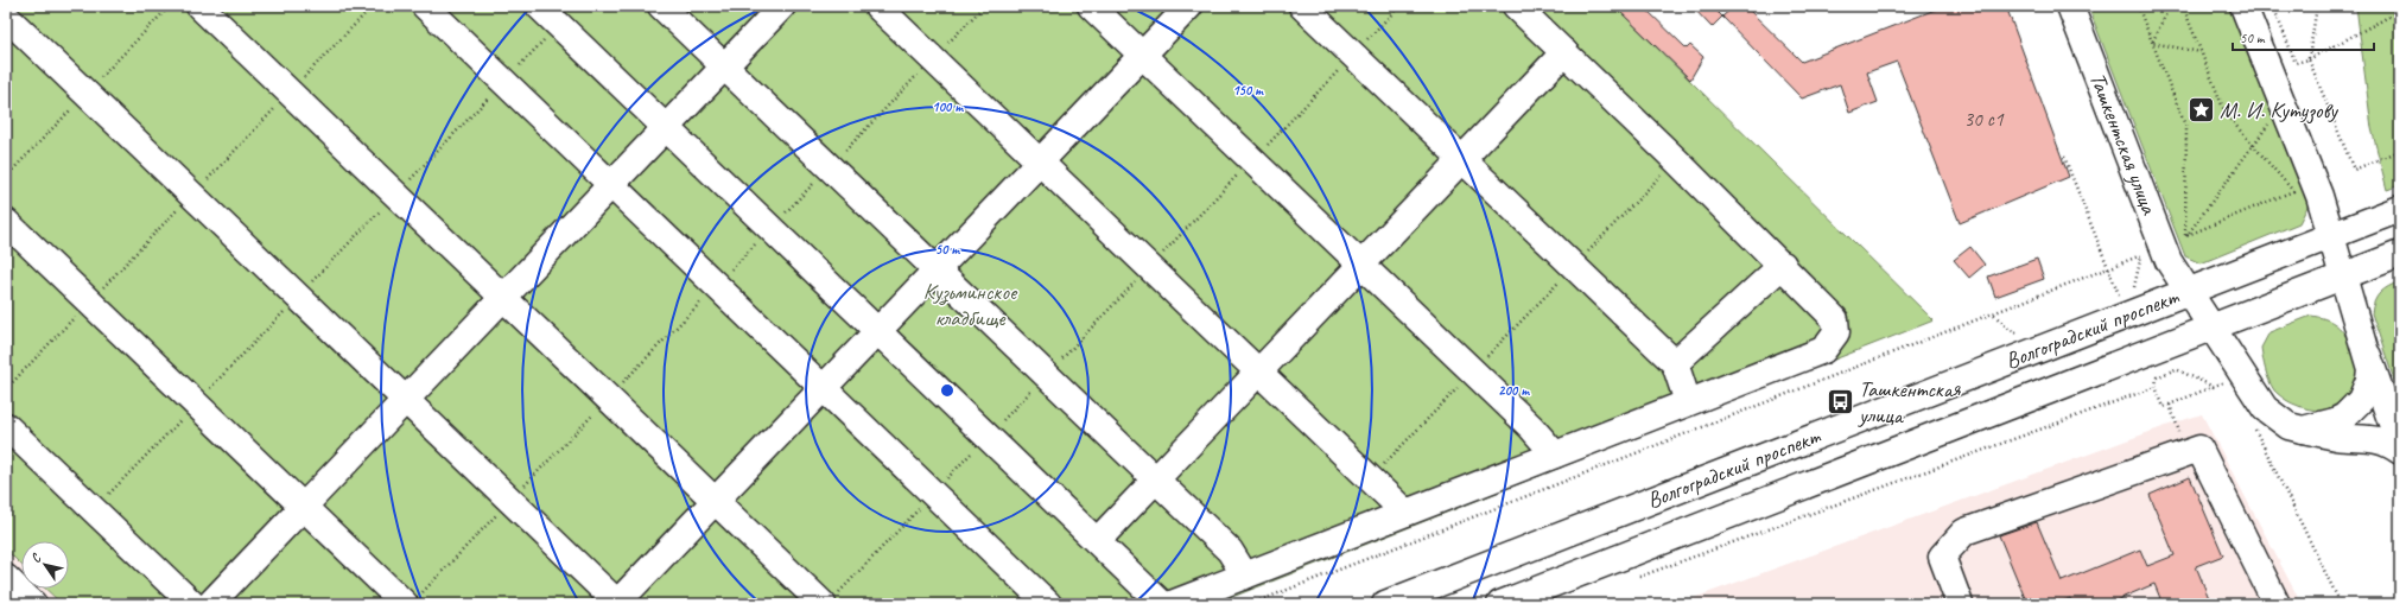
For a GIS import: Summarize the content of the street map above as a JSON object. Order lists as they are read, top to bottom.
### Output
{
  "streets": {
    "main road": ["Ташкентская улица", "Волгоградский проспект"]
  },
  "crossings": [
    ["Ташкентская улица", "Волгоградский проспект"]
  ],
  "parks": ["Кузьминское кладбище"],
  "places": {
    "place": ["М. И. Кутузову"],
    "bus stop": ["Ташкентская улица"]
  },
  "house_numbers": ["30 с1"],
  "scale_bar": "50 m",
  "north": "top left",
  "rings": [
    "150 m",
    "100 m",
    "50 m",
    "200 m"
  ]
}
